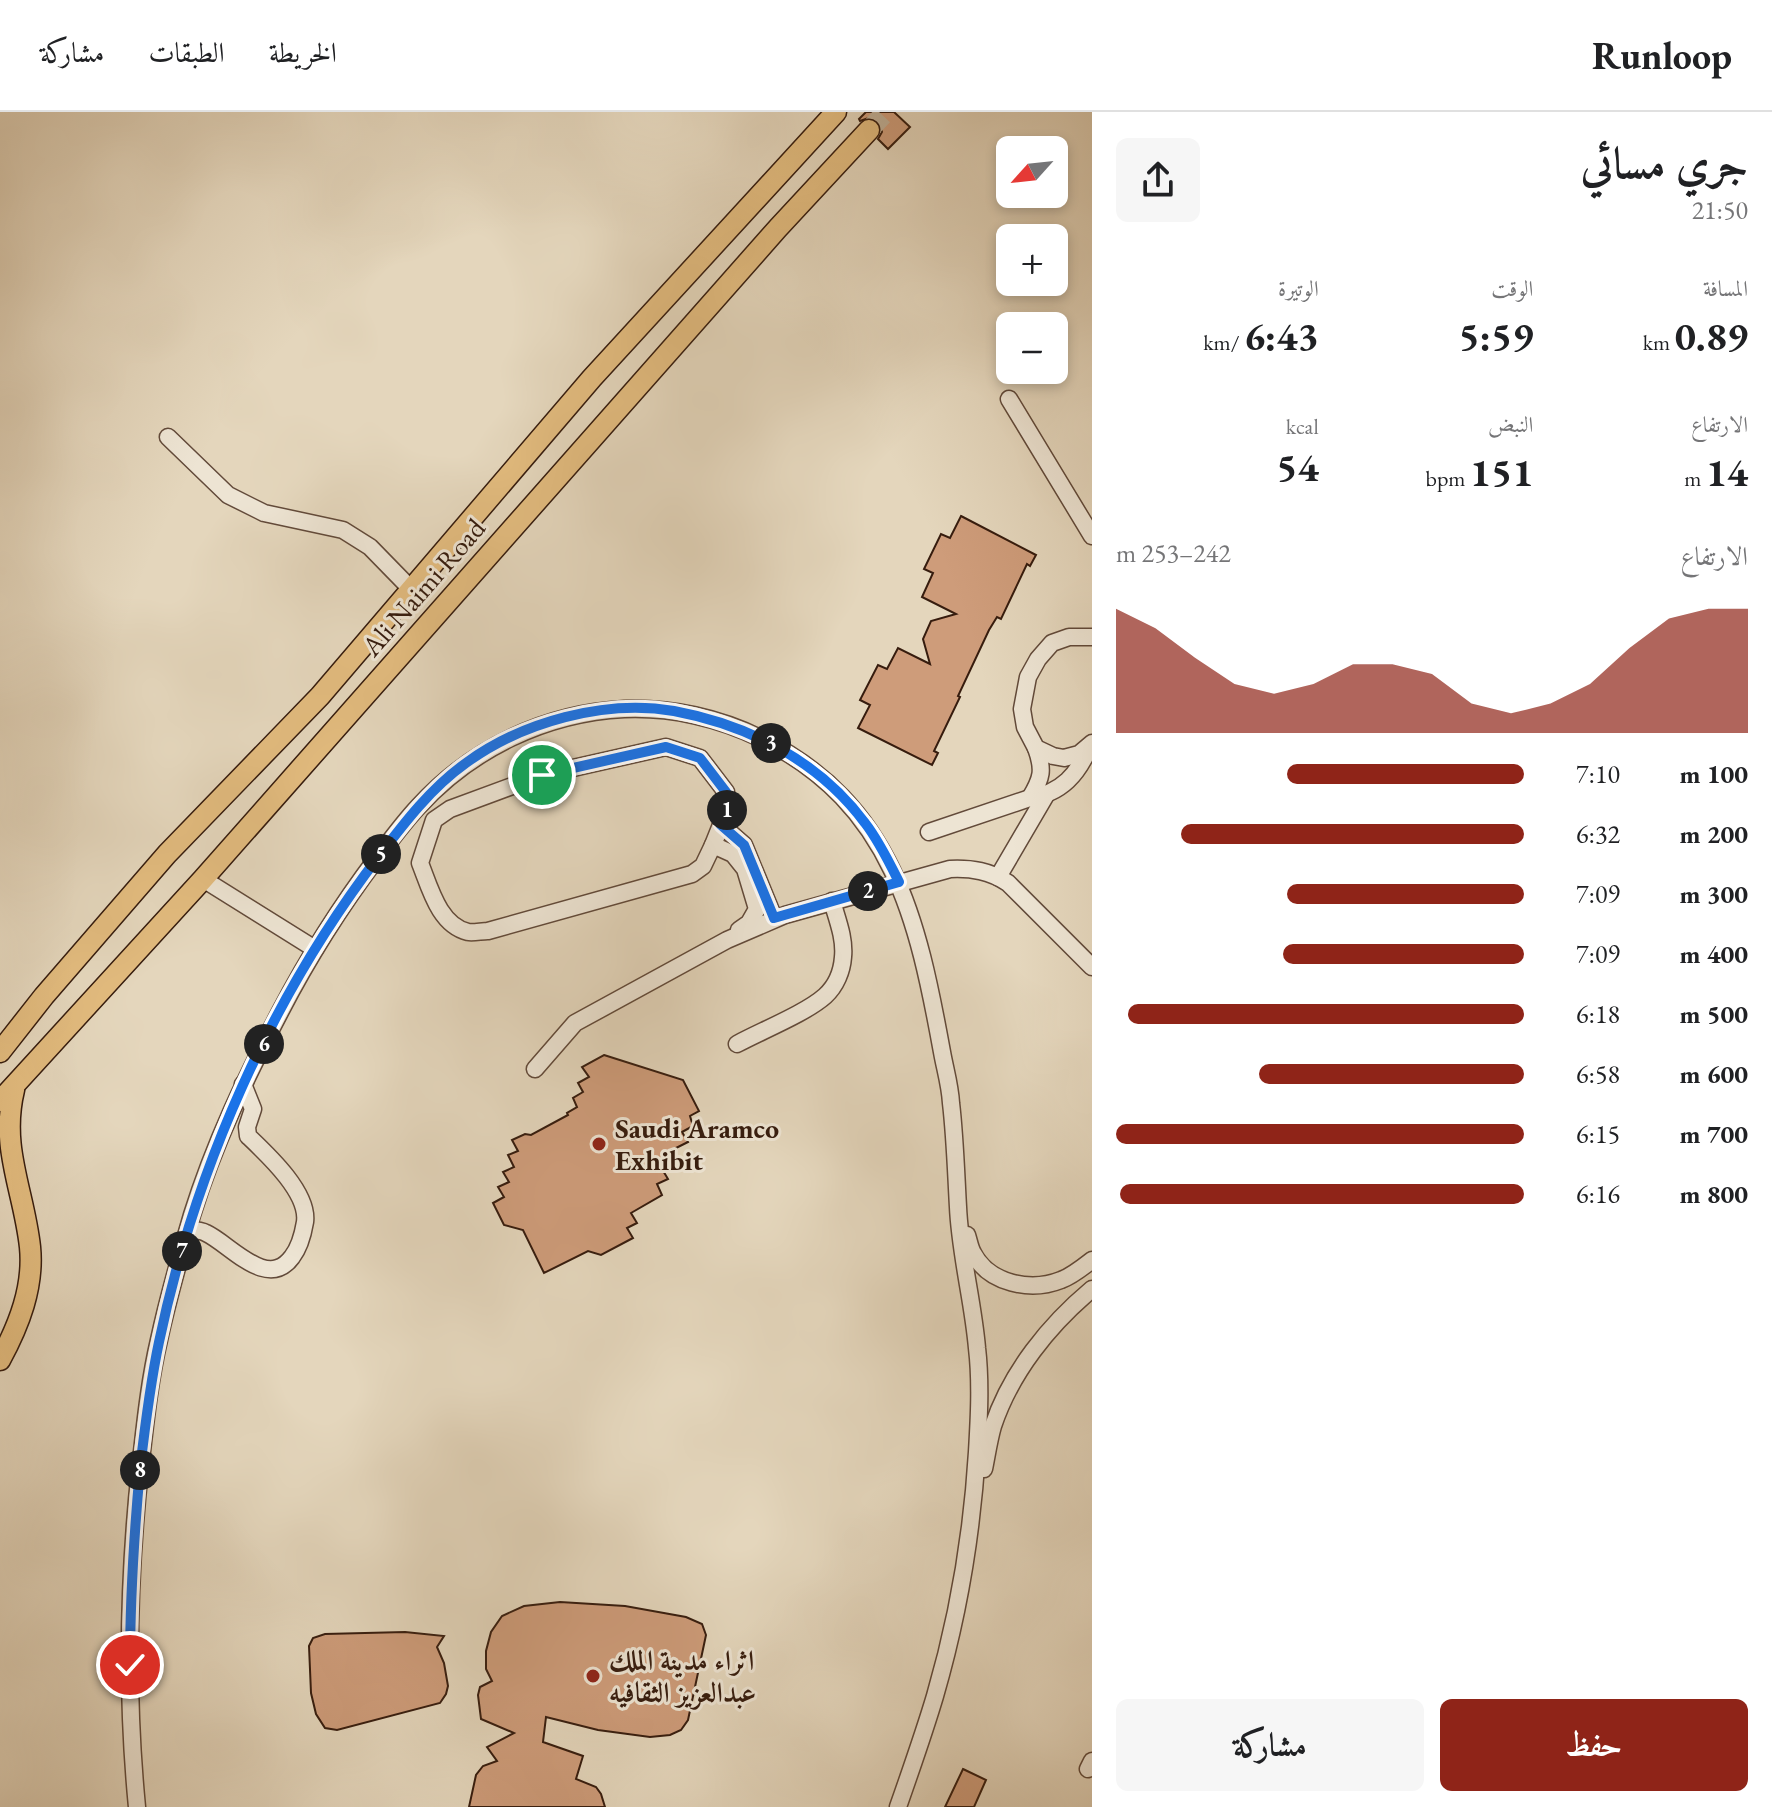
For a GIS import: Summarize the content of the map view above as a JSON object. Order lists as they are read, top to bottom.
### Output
{
  "streets": {
    "main road": ["Ali Naimi Road"]
  },
  "places": ["Saudi Aramco Exhibit", "اثراء مدينة الملك عبدالعزيز الثقافيه"],
  "north": "bottom left",
  "page": {
    "header": "Runloop",
    "nav": ["الخريطة", "الطبقات", "مشاركة"],
    "heading": ["جري مسائي", "21:50"],
    "map_buttons": ["+", "−"],
    "stats": [
      ["المسافة", "0.89 km"],
      ["الوقت", "5:59"],
      ["الوتيرة", "6:43 /km"],
      ["الارتفاع", "14 m"],
      ["النبض", "151 bpm"],
      ["kcal", "54"]
    ],
    "chart": ["الارتفاع", "242–253 m"],
    "pins": [
      "3",
      "1",
      "5",
      "2",
      "6",
      "7",
      "8"
    ],
    "list": [
      {
        "name": "100 m",
        "note": "7:10"
      },
      {
        "name": "200 m",
        "note": "6:32"
      },
      {
        "name": "300 m",
        "note": "7:09"
      },
      {
        "name": "400 m",
        "note": "7:09"
      },
      {
        "name": "500 m",
        "note": "6:18"
      },
      {
        "name": "600 m",
        "note": "6:58"
      },
      {
        "name": "700 m",
        "note": "6:15"
      },
      {
        "name": "800 m",
        "note": "6:16"
      }
    ],
    "buttons": ["حفظ", "مشاركة"]
  }
}
